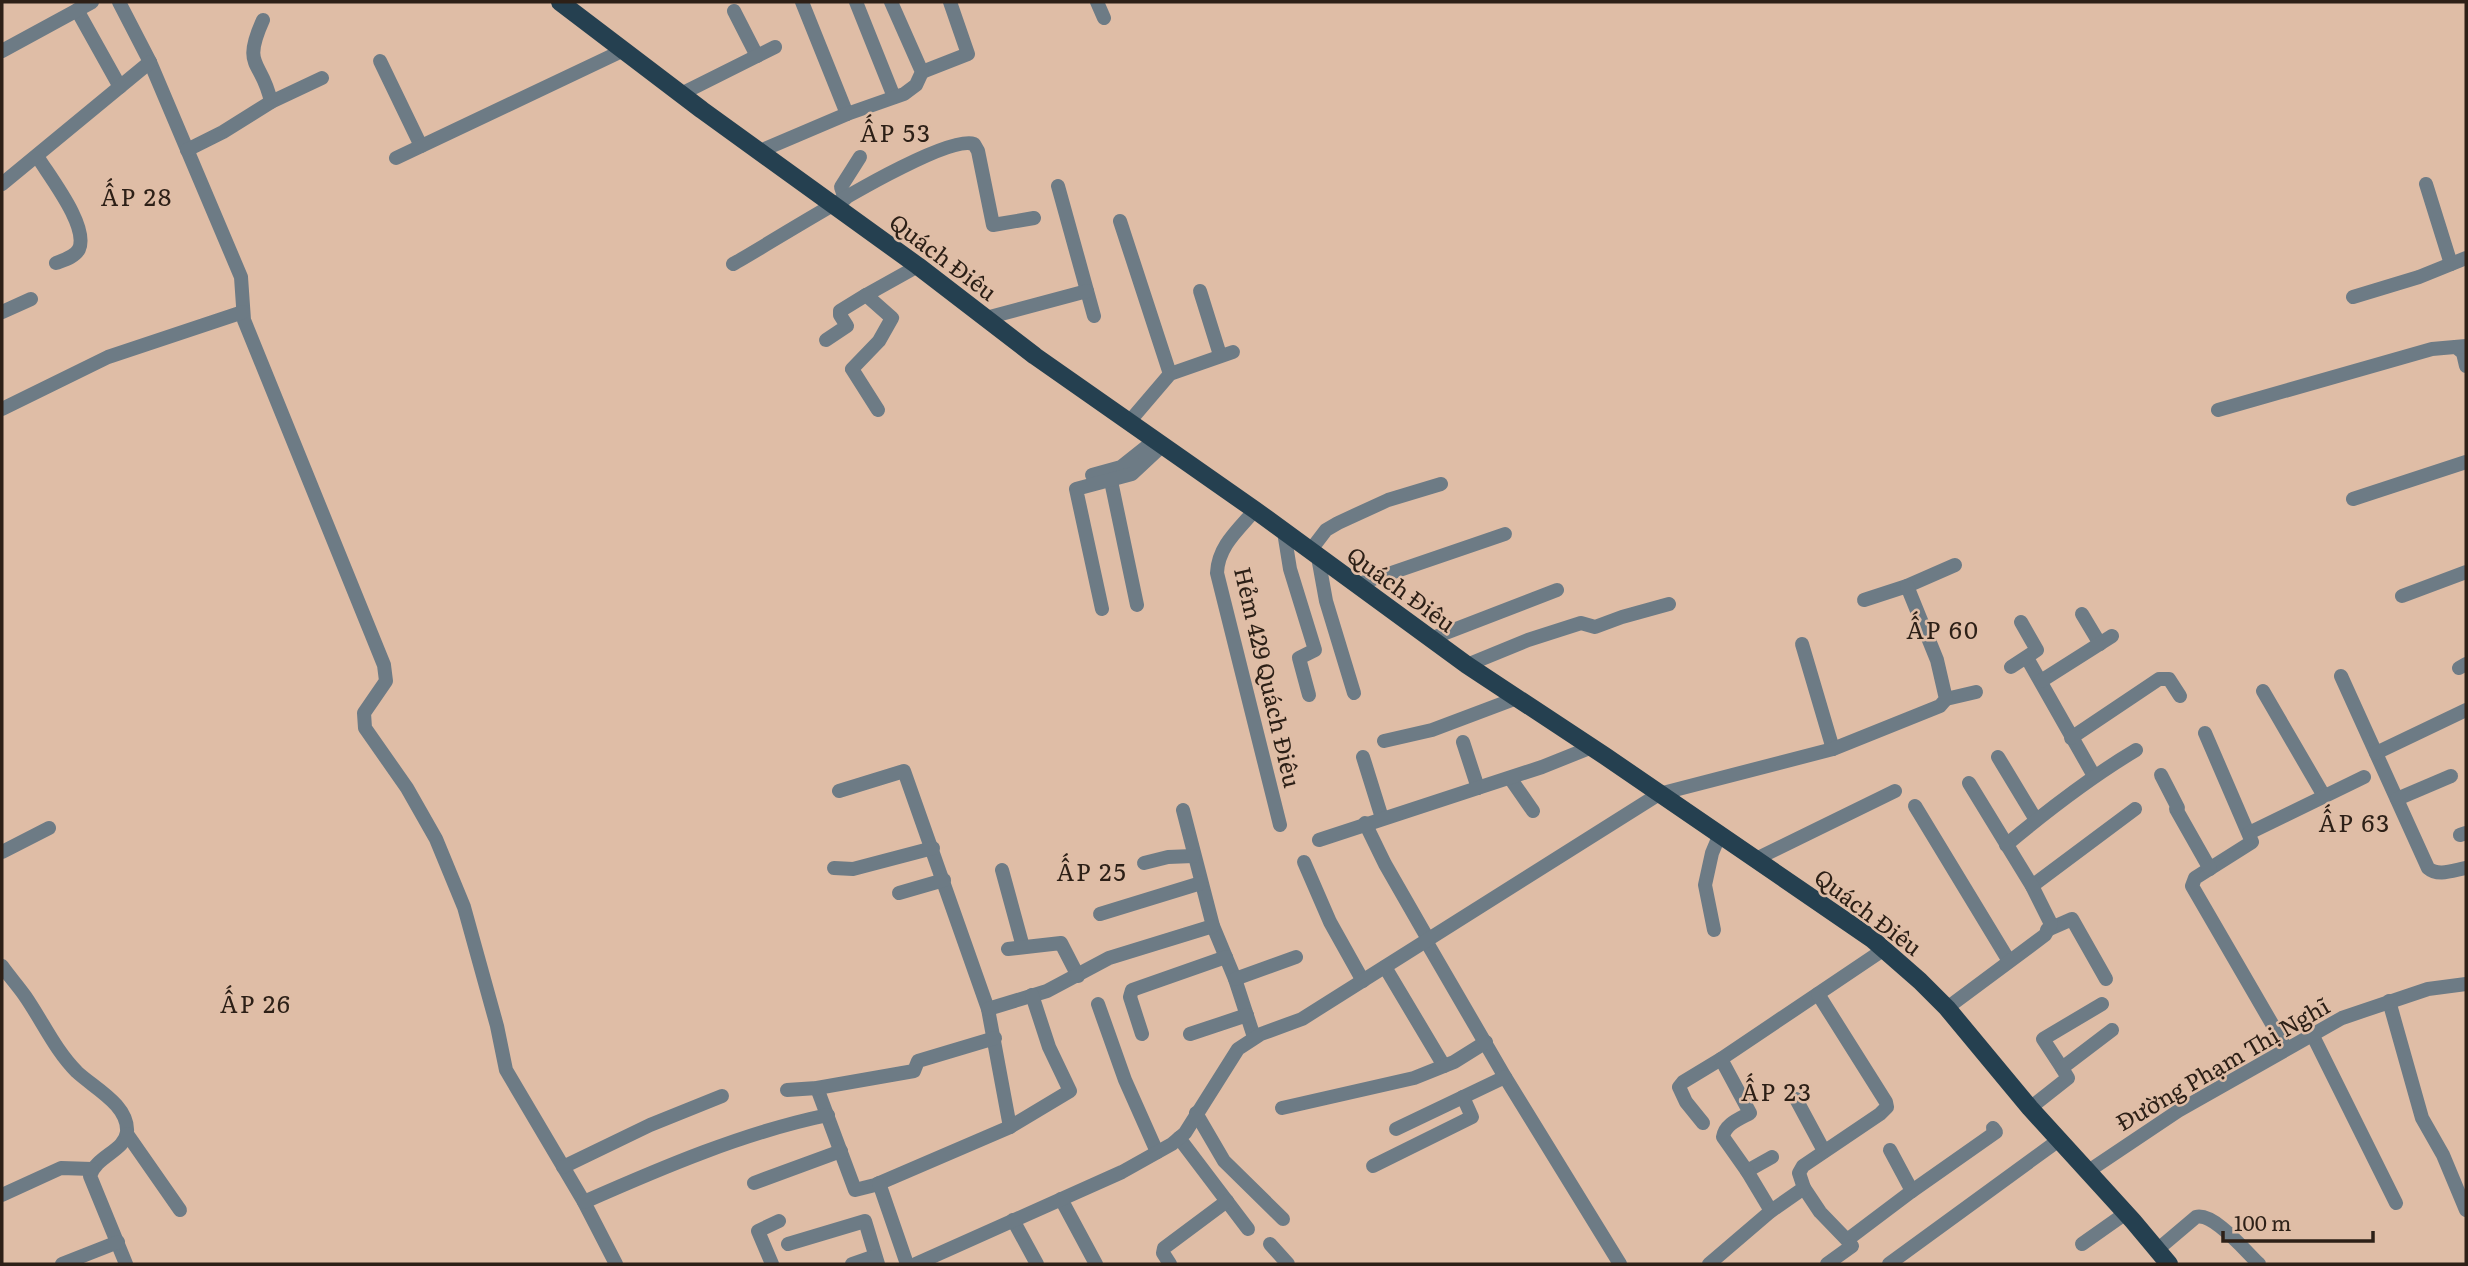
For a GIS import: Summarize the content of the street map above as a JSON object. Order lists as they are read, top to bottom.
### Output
{
  "streets": {
    "main road": ["Quách Điêu"],
    "street": ["Hẻm 429 Quách Điêu", "Đường Phạm Thị Nghĩ"]
  },
  "crossings": [
    ["Quách Điêu", "Hẻm 429 Quách Điêu"],
    ["Quách Điêu", "Đường Phạm Thị Nghĩ"]
  ],
  "districts": [
    "ẤP 53",
    "ẤP 28",
    "ẤP 60",
    "ẤP 63",
    "ẤP 25",
    "ẤP 26",
    "ẤP 23"
  ],
  "scale_bar": "100 m"
}
